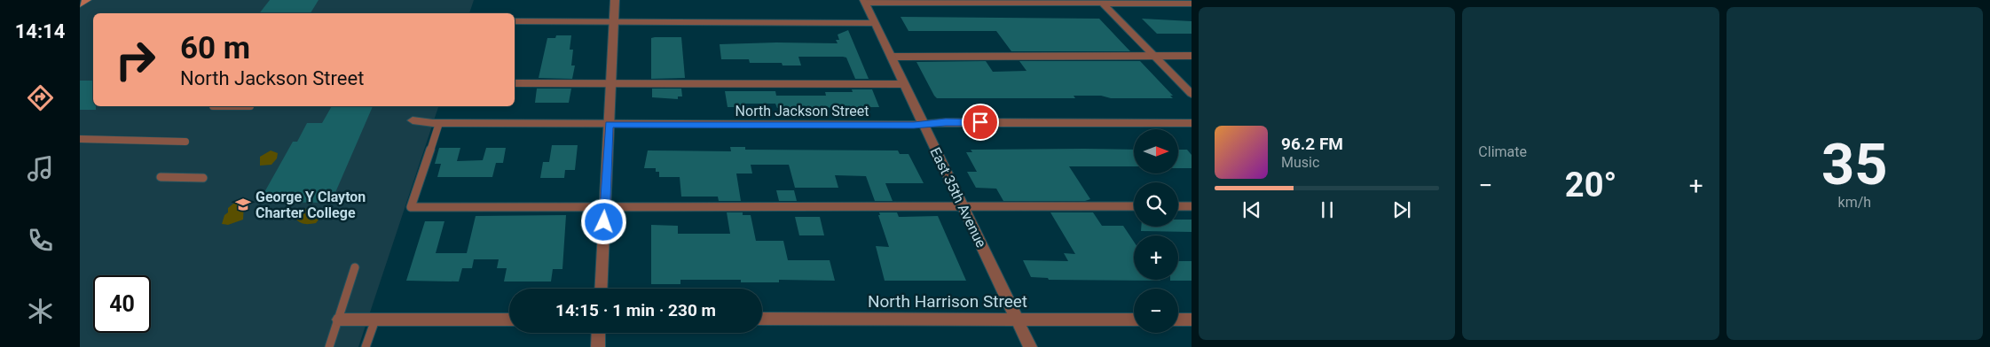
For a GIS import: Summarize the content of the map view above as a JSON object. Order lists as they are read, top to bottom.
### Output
{
  "streets": {
    "street": ["North Jackson Street", "East 35th Avenue", "North Harrison Street"]
  },
  "crossings": [
    ["North Jackson Street", "East 35th Avenue"],
    ["East 35th Avenue", "North Harrison Street"]
  ],
  "places": {
    "school or university": ["George Y Clayton Charter College"]
  },
  "north": "right",
  "page": {
    "tabs": "14:14",
    "tile": [
      "Climate",
      ["35", "km/h"]
    ],
    "turn": ["60 m", "North Jackson Street"],
    "song": ["96.2 FM", "Music"],
    "map_buttons": ["+", "−"],
    "heat": ["−", "20°", "+"],
    "limit": "40",
    "trip": "14:15 · 1 min · 230 m"
  }
}
